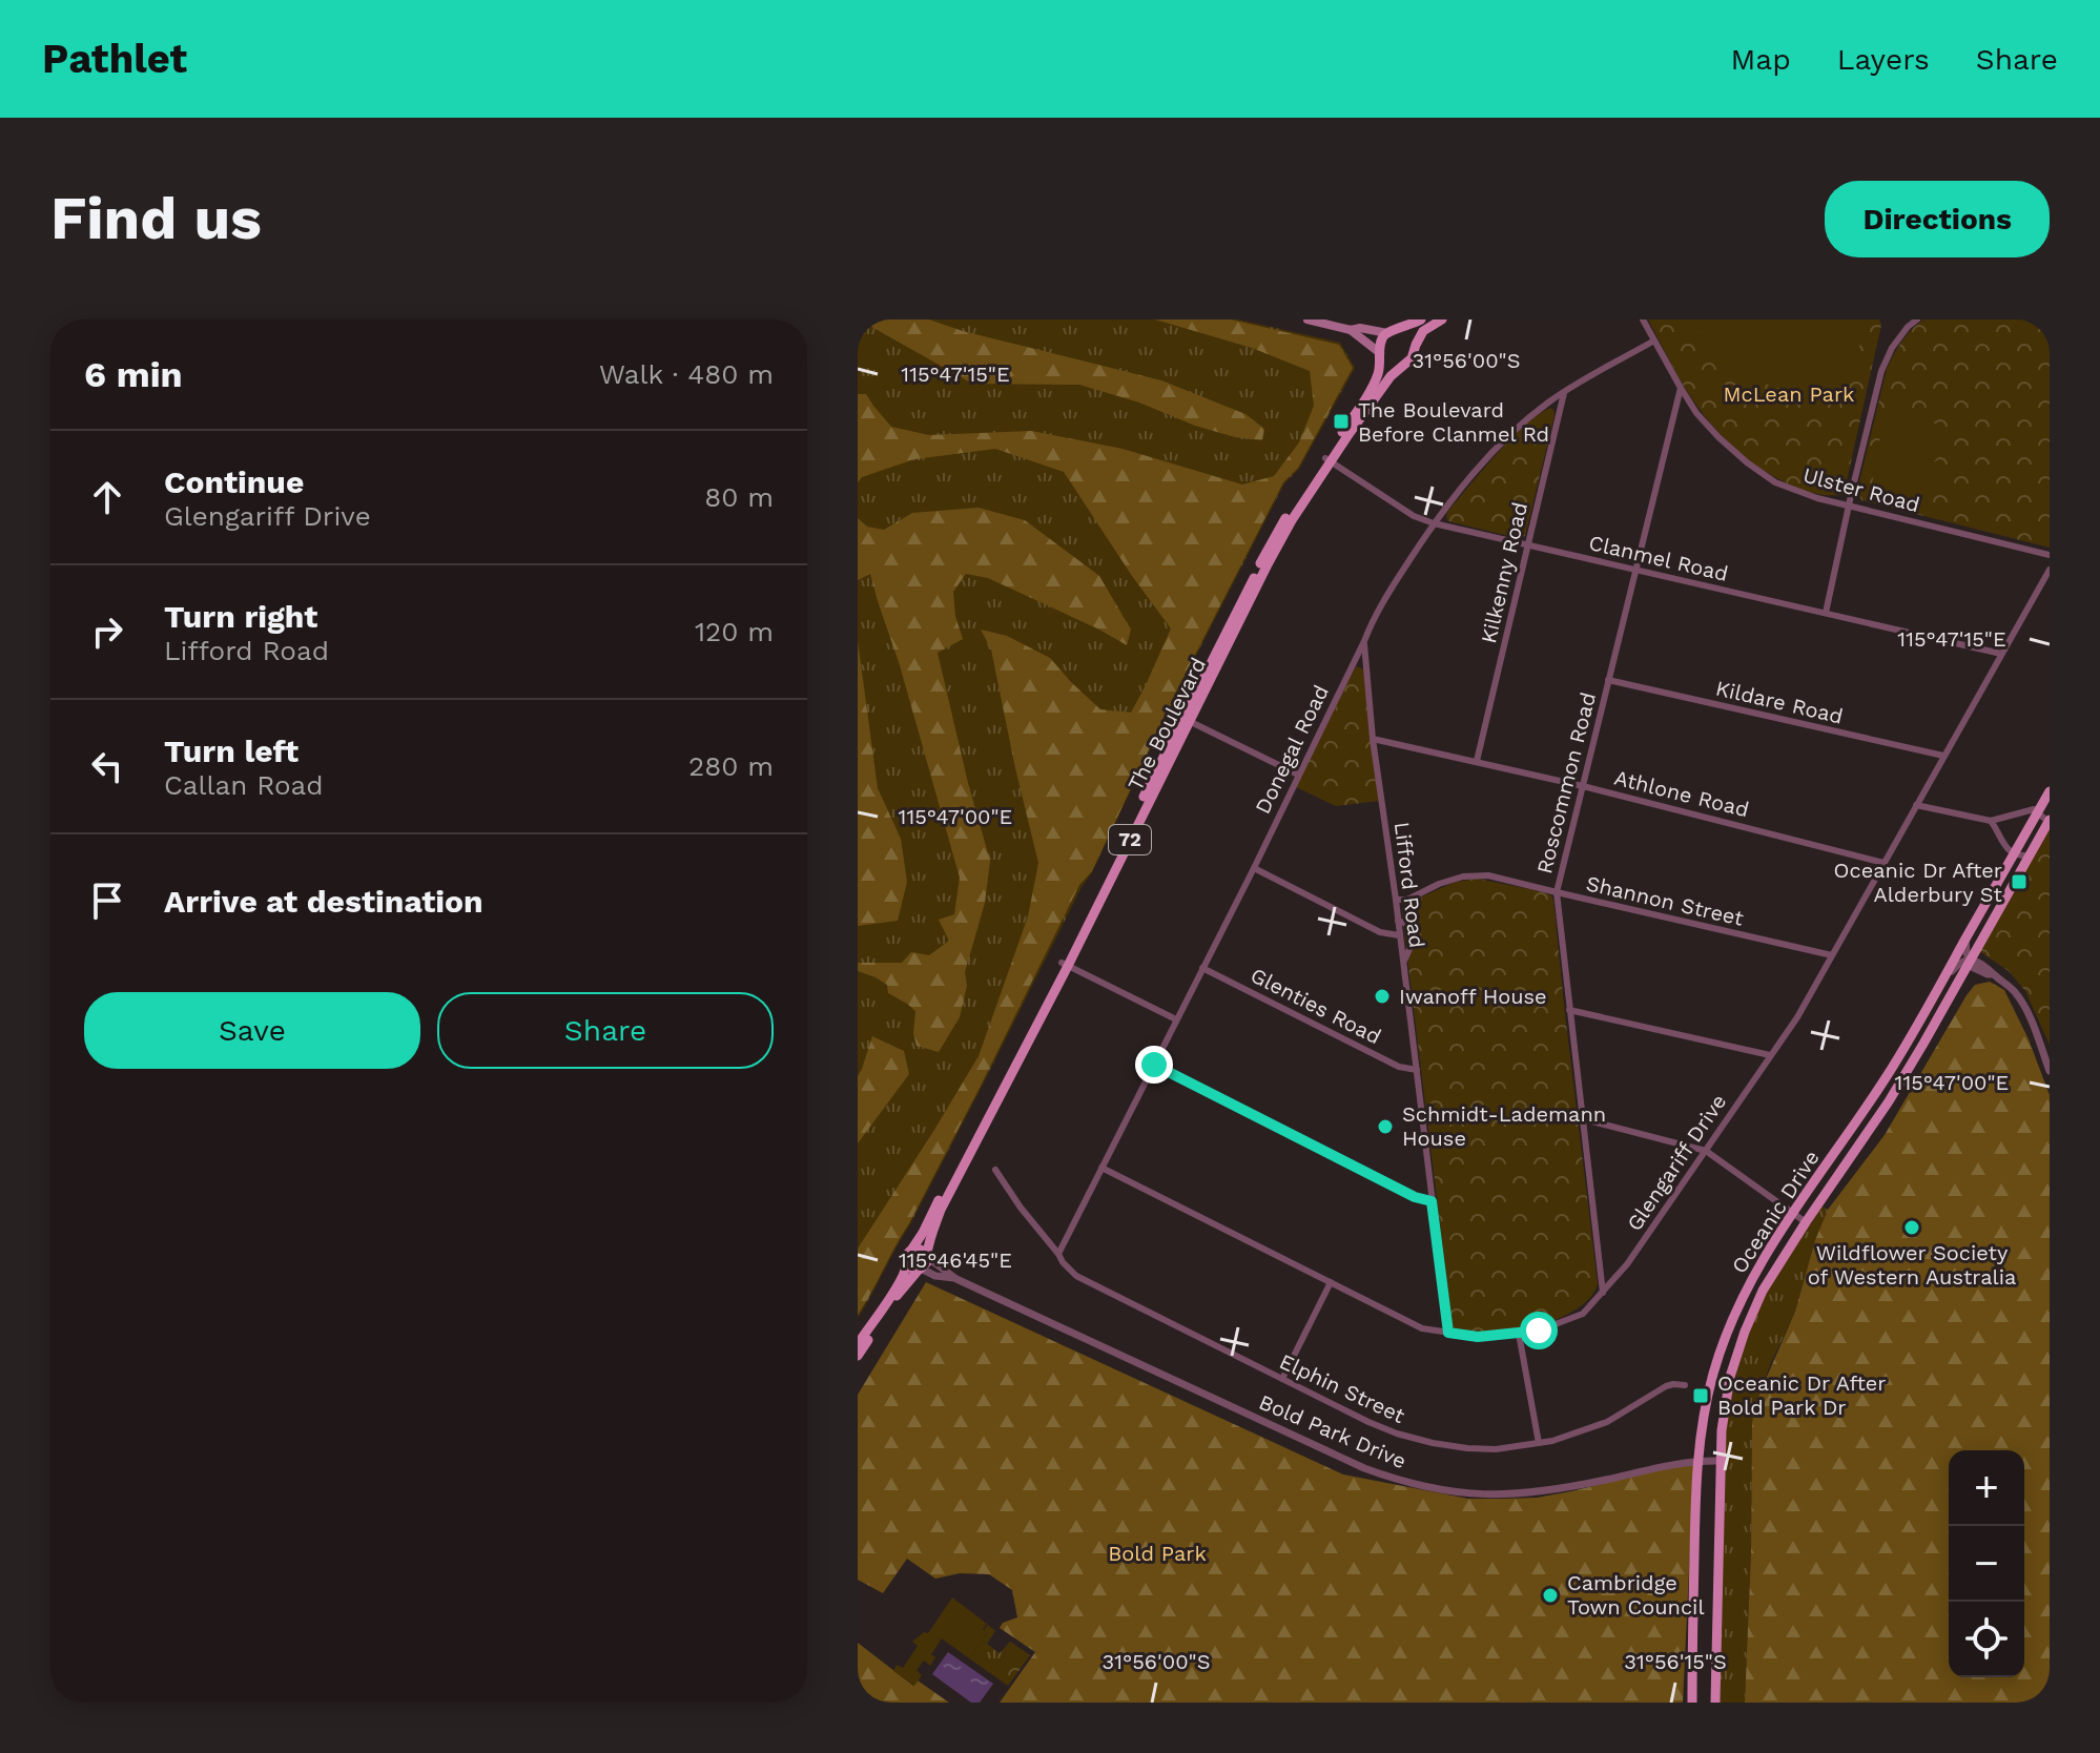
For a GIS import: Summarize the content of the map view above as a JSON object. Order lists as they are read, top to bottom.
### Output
{
  "streets": {
    "main road": ["The Boulevard", "72", "Oceanic Drive"],
    "street": [
      "Ulster Road",
      "Clanmel Road",
      "Kilkenny Road",
      "Kildare Road",
      "Donegal Road",
      "Roscommon Road",
      "Athlone Road",
      "Lifford Road",
      "Shannon Street",
      "Glenties Road",
      "Glengariff Drive",
      "Elphin Street",
      "Bold Park Drive"
    ]
  },
  "crossings": [
    ["Ulster Road", "Donegal Road"],
    ["Ulster Road", "Roscommon Road"],
    ["Clanmel Road", "Kilkenny Road"],
    ["Clanmel Road", "The Boulevard"],
    ["Clanmel Road", "Donegal Road"],
    ["Clanmel Road", "Roscommon Road"],
    ["Clanmel Road", "Glengariff Drive"],
    ["Kilkenny Road", "Donegal Road"],
    ["Kilkenny Road", "Athlone Road"],
    ["Kildare Road", "Roscommon Road"],
    ["Kildare Road", "Glengariff Drive"],
    ["The Boulevard", "72"],
    ["The Boulevard", "Bold Park Drive"],
    ["Donegal Road", "Lifford Road"],
    ["Donegal Road", "Glenties Road"],
    ["Donegal Road", "Glengariff Drive"],
    ["Donegal Road", "Elphin Street"],
    ["Roscommon Road", "Athlone Road"],
    ["Roscommon Road", "Shannon Street"],
    ["Roscommon Road", "Glengariff Drive"],
    ["Athlone Road", "Lifford Road"],
    ["Athlone Road", "Glengariff Drive"],
    ["Lifford Road", "Shannon Street"],
    ["Lifford Road", "Glenties Road"],
    ["Lifford Road", "Glengariff Drive"],
    ["Shannon Street", "Glengariff Drive"],
    ["Oceanic Drive", "Bold Park Drive"]
  ],
  "parks": ["McLean Park", "Bold Park"],
  "places": {
    "transit": ["The Boulevard Before Clanmel Rd", "Oceanic Dr After Alderbury St", "Oceanic Dr After Bold Park Dr"],
    "other": [
      "Iwanoff House",
      "Schmidt-Lademann House",
      "Wildflower Society of Western Australia",
      "Cambridge Town Council"
    ]
  },
  "page": {
    "header": "Pathlet",
    "nav": ["Map", "Layers", "Share"],
    "buttons": [
      "Directions",
      ["Save", "Share"]
    ],
    "title": "Find us",
    "heading": ["6 min", "Walk · 480 m"],
    "list": [
      ["Continue", "Glengariff Drive", "80 m"],
      ["Turn right", "Lifford Road", "120 m"],
      ["Turn left", "Callan Road", "280 m"],
      "Arrive at destination"
    ],
    "map_buttons": ["+", "−"]
  },
  "coordinates": [
    "31°56'00\"S",
    "115°47'15\"E",
    "115°47'00\"E",
    "115°46'45\"E",
    "31°56'15\"S"
  ]
}
